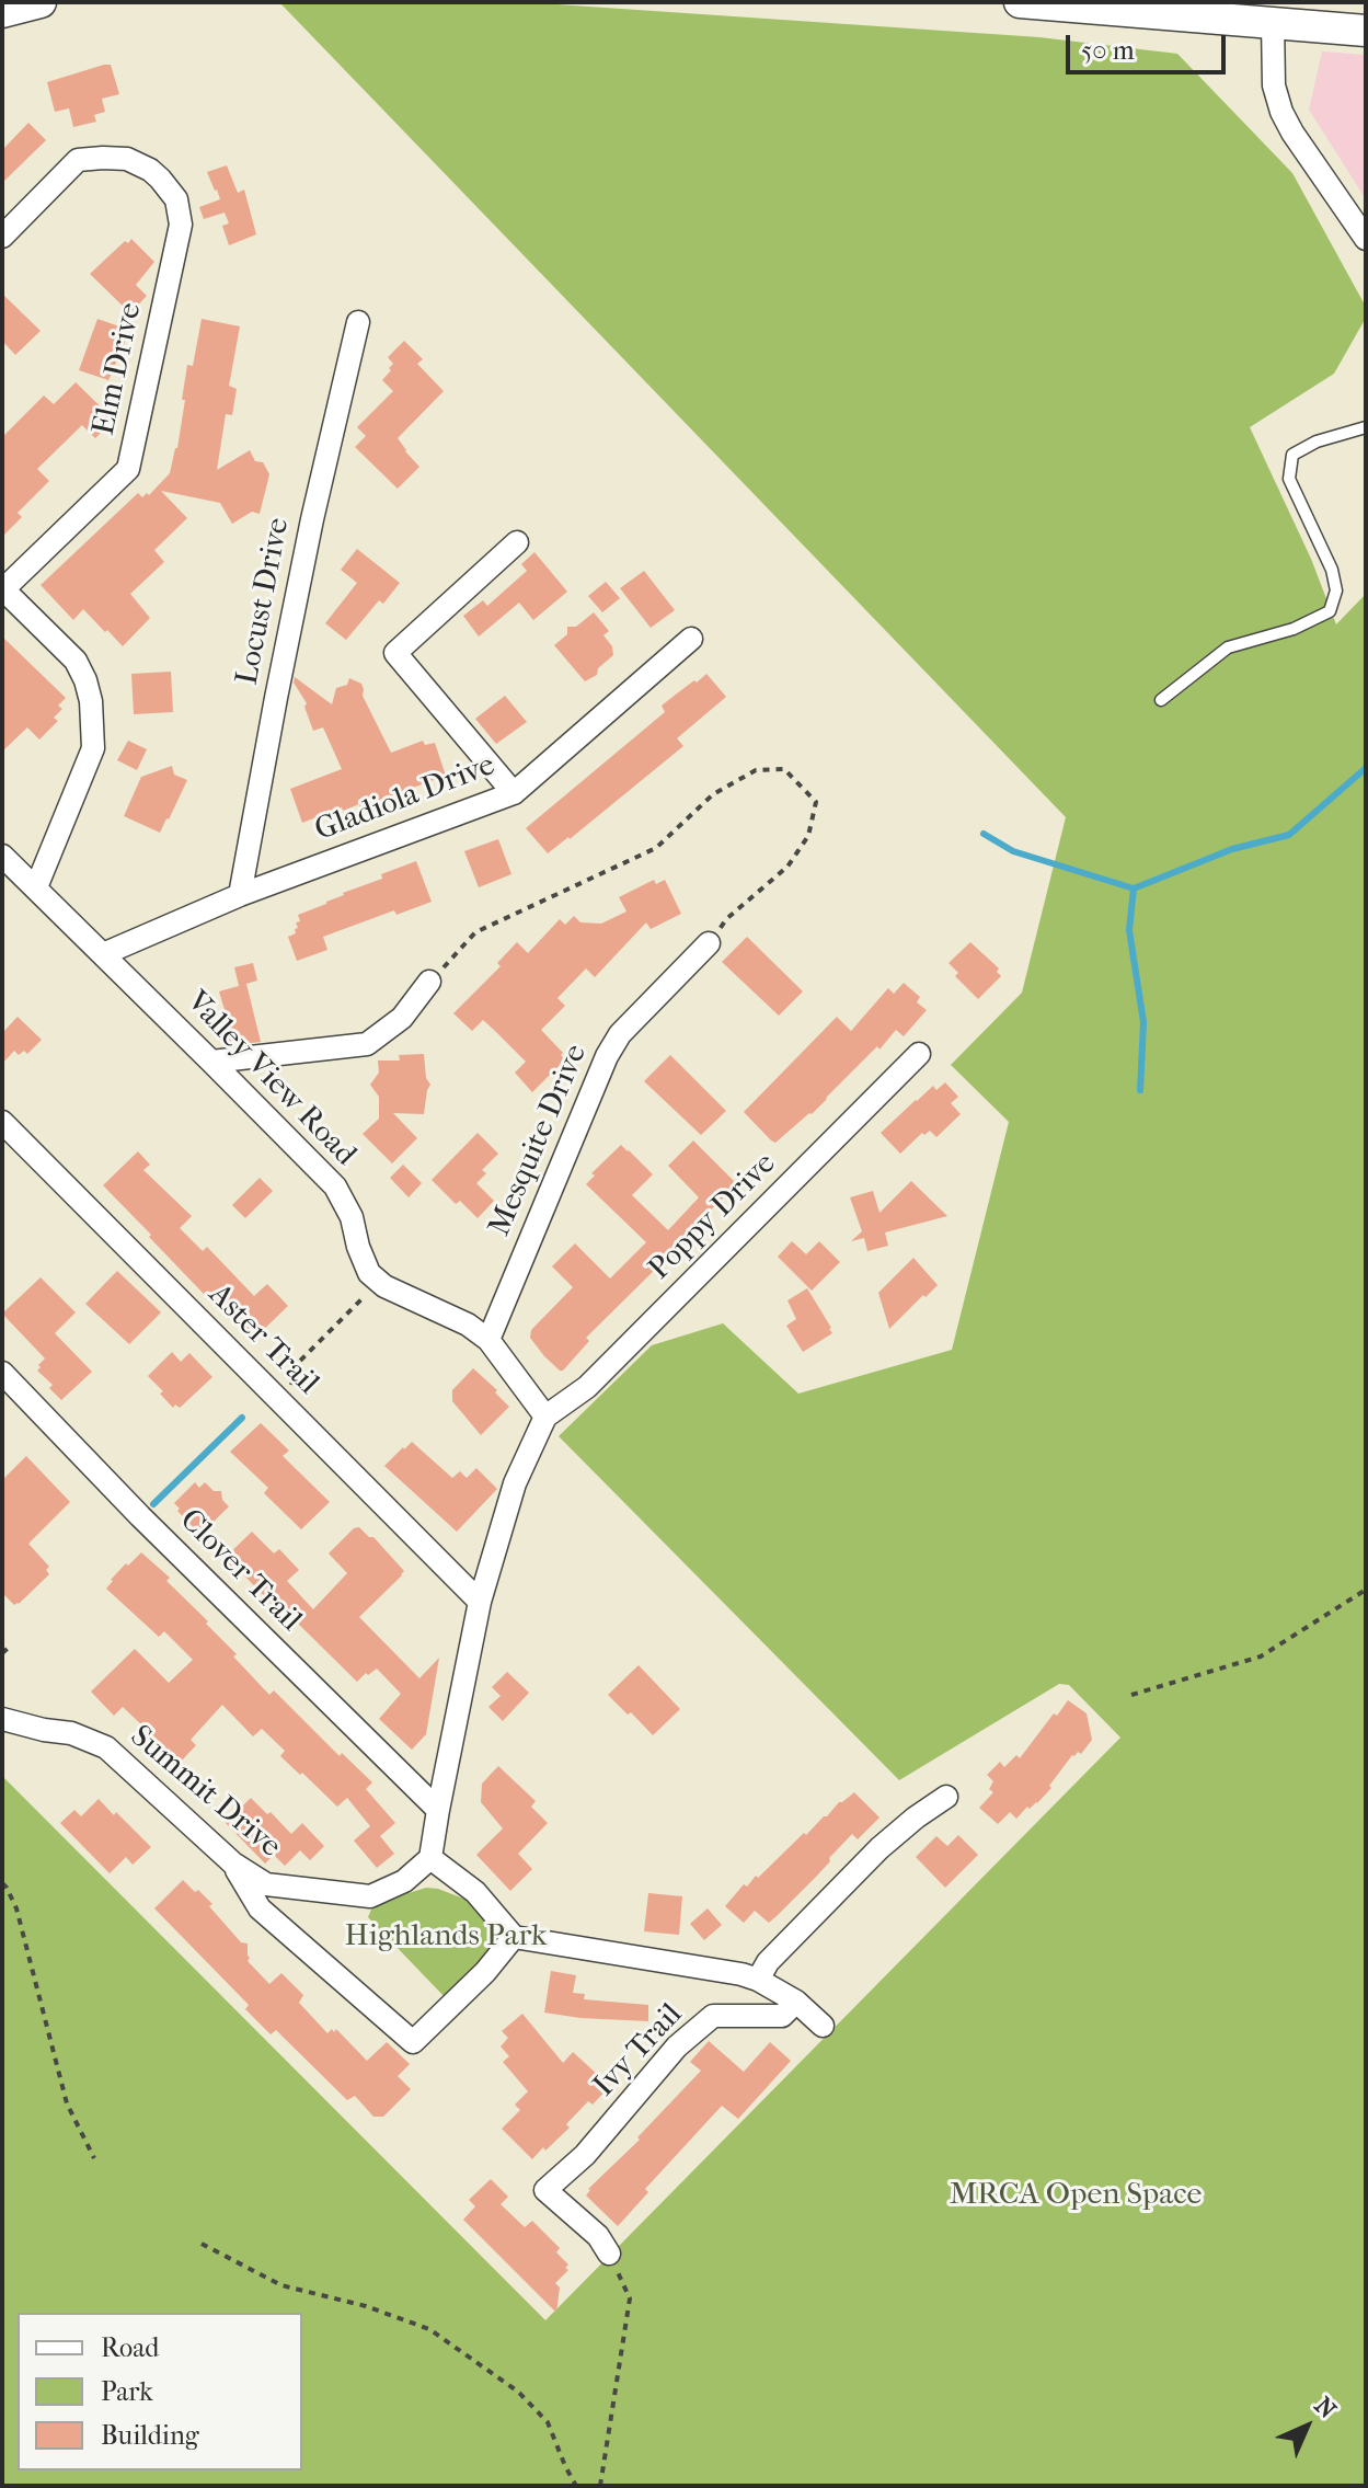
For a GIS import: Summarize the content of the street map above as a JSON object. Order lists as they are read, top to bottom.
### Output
{
  "streets": {
    "street": [
      "Elm Drive",
      "Locust Drive",
      "Gladiola Drive",
      "Valley View Road",
      "Mesquite Drive",
      "Poppy Drive",
      "Aster Trail",
      "Clover Trail",
      "Summit Drive",
      "Ivy Trail"
    ]
  },
  "crossings": [
    ["Elm Drive", "Valley View Road"],
    ["Locust Drive", "Gladiola Drive"],
    ["Gladiola Drive", "Valley View Road"]
  ],
  "parks": ["Highlands Park", "MRCA Open Space"],
  "legend": ["Road", "Park", "Building"],
  "scale_bar": "50 m",
  "north": "top right"
}
